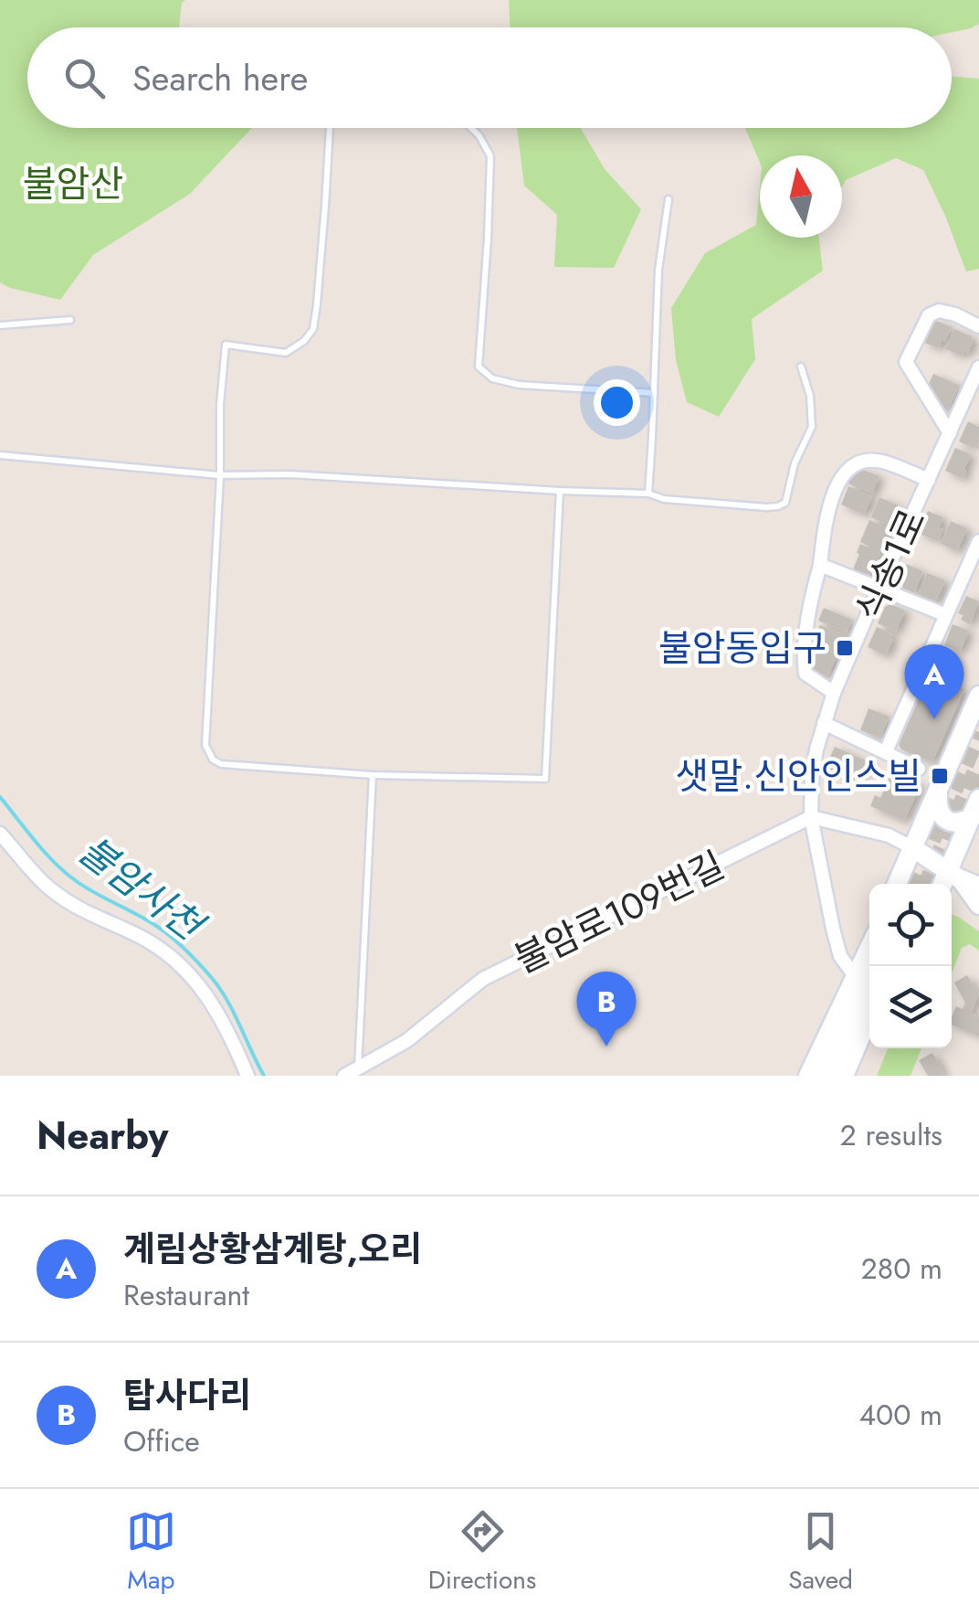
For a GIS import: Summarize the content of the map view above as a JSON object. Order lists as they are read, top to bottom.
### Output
{
  "streets": {
    "street": ["식송1로", "불암로109번길"]
  },
  "crossings": [
    ["식송1로", "불암로109번길"]
  ],
  "water": ["불암사천"],
  "parks": ["불암산"],
  "places": {
    "transit": ["불암동입구", "샛말.신안인스빌"]
  },
  "north": "top",
  "page": {
    "search": "Search here",
    "pins": ["A", "B"],
    "heading": ["Nearby", "2 results"],
    "list": [
      {
        "mark": "A",
        "name": "계림상황삼계탕,오리",
        "note": "Restaurant",
        "value": "280 m"
      },
      {
        "mark": "B",
        "name": "탑사다리",
        "note": "Office",
        "value": "400 m"
      }
    ],
    "nav": ["Map", "Directions", "Saved"]
  }
}
